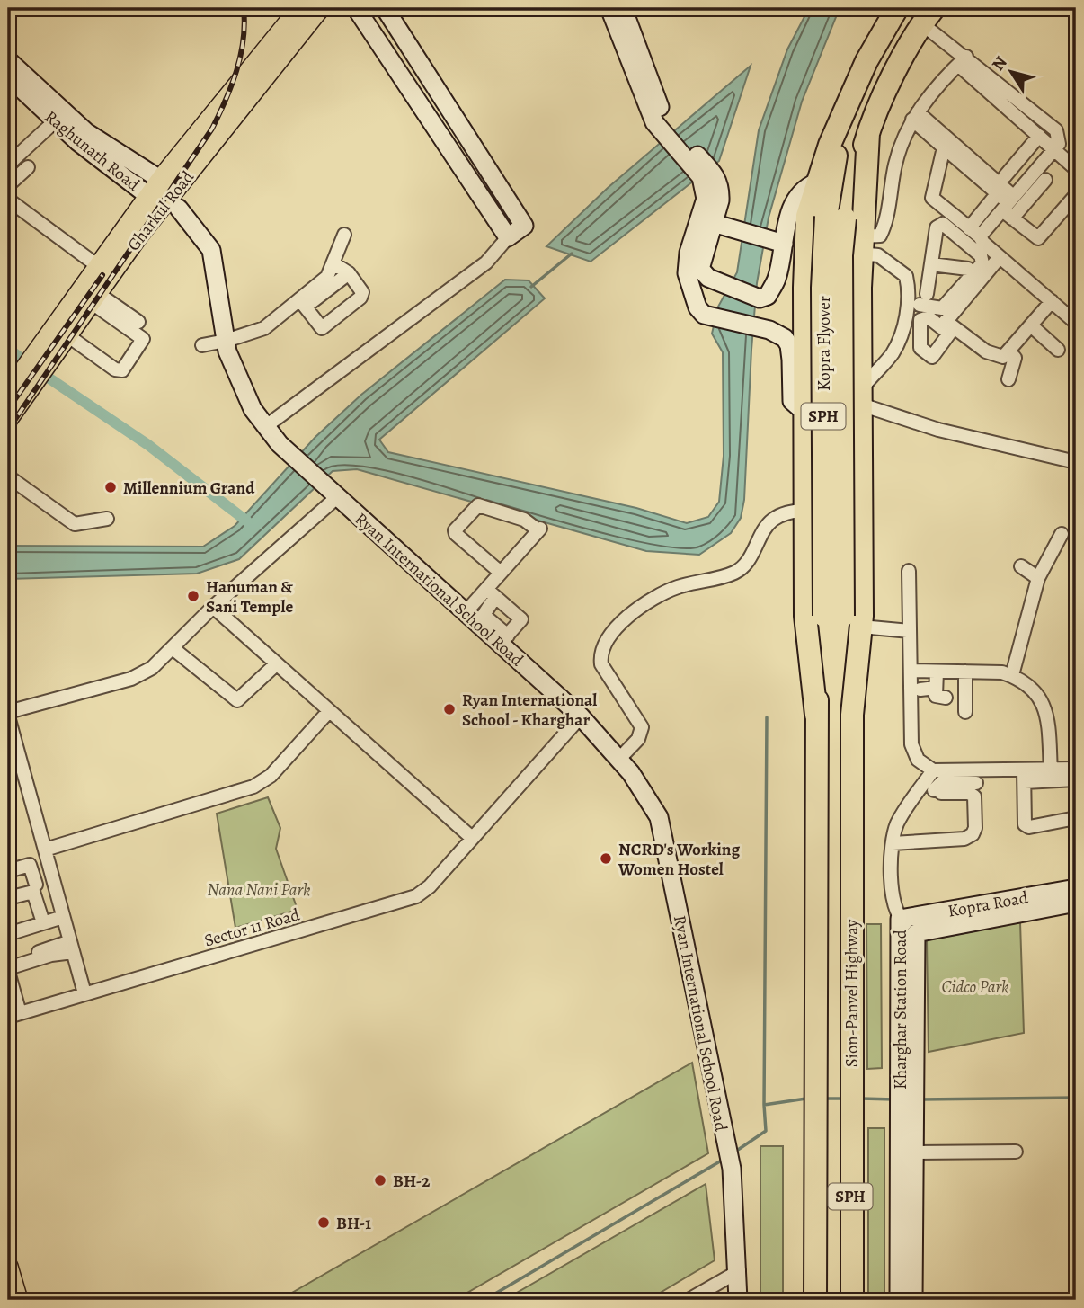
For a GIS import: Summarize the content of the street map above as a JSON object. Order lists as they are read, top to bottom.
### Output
{
  "streets": {
    "highway": ["Kopra Flyover", "SPH", "Sion-Panvel Highway"],
    "main road": ["Gharkul Road"],
    "street": [
      "Raghunath Road",
      "Ryan International School Road",
      "Kopra Road",
      "Sector 11 Road",
      "Kharghar Station Road"
    ]
  },
  "crossings": [
    ["Raghunath Road", "Gharkul Road"],
    ["Raghunath Road", "Ryan International School Road"],
    ["Gharkul Road", "Ryan International School Road"],
    ["Kopra Flyover", "SPH"],
    ["Kopra Flyover", "Sion-Panvel Highway"],
    ["SPH", "Sion-Panvel Highway"],
    ["Ryan International School Road", "Sector 11 Road"],
    ["Kopra Road", "Kharghar Station Road"]
  ],
  "parks": ["Nana Nani Park", "Cidco Park"],
  "places": [
    "Millennium Grand",
    "Hanuman & Sani Temple",
    "Ryan International School - Kharghar",
    "NCRD's Working Women Hostel",
    "BH-2",
    "BH-1"
  ],
  "north": "top left"
}
